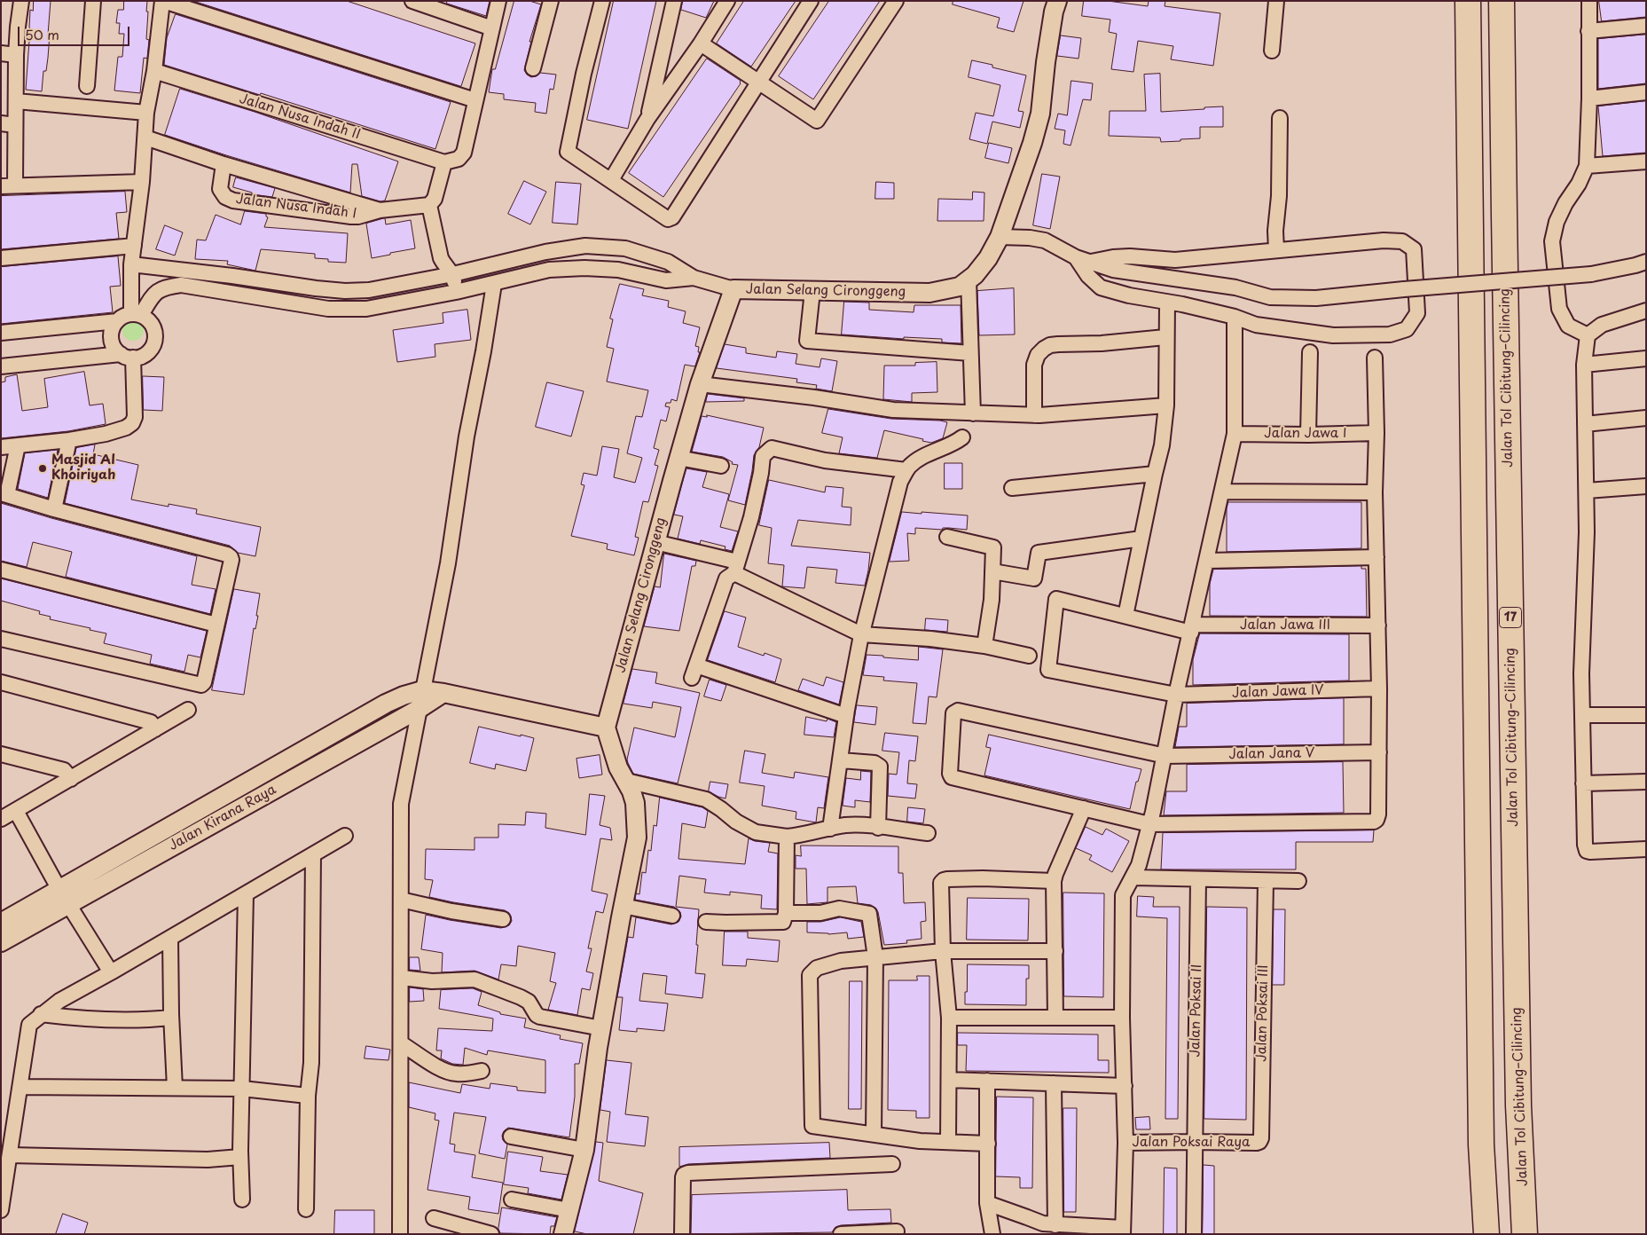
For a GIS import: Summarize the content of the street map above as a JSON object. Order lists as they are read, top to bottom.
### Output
{
  "streets": {
    "highway": ["Jalan Tol Cibitung–Cilincing", "17"],
    "street": [
      "Jalan Nusa Indah II",
      "Jalan Nusa Indah I",
      "Jalan Selang Cironggeng",
      "Jalan Jawa I",
      "Jalan Jawa III",
      "Jalan Jawa IV",
      "Jalan Jana V",
      "Jalan Kirana Raya",
      "Jalan Poksai II",
      "Jalan Poksai III",
      "Jalan Poksai Raya"
    ]
  },
  "crossings": [
    ["Jalan Selang Cironggeng", "Jalan Kirana Raya"],
    ["Jalan Jawa III", "Jalan Jawa IV"],
    ["Jalan Poksai II", "Jalan Poksai Raya"],
    ["Jalan Poksai III", "Jalan Poksai Raya"]
  ],
  "places": ["Masjid Al Khoiriyah"],
  "scale_bar": "50 m"
}
